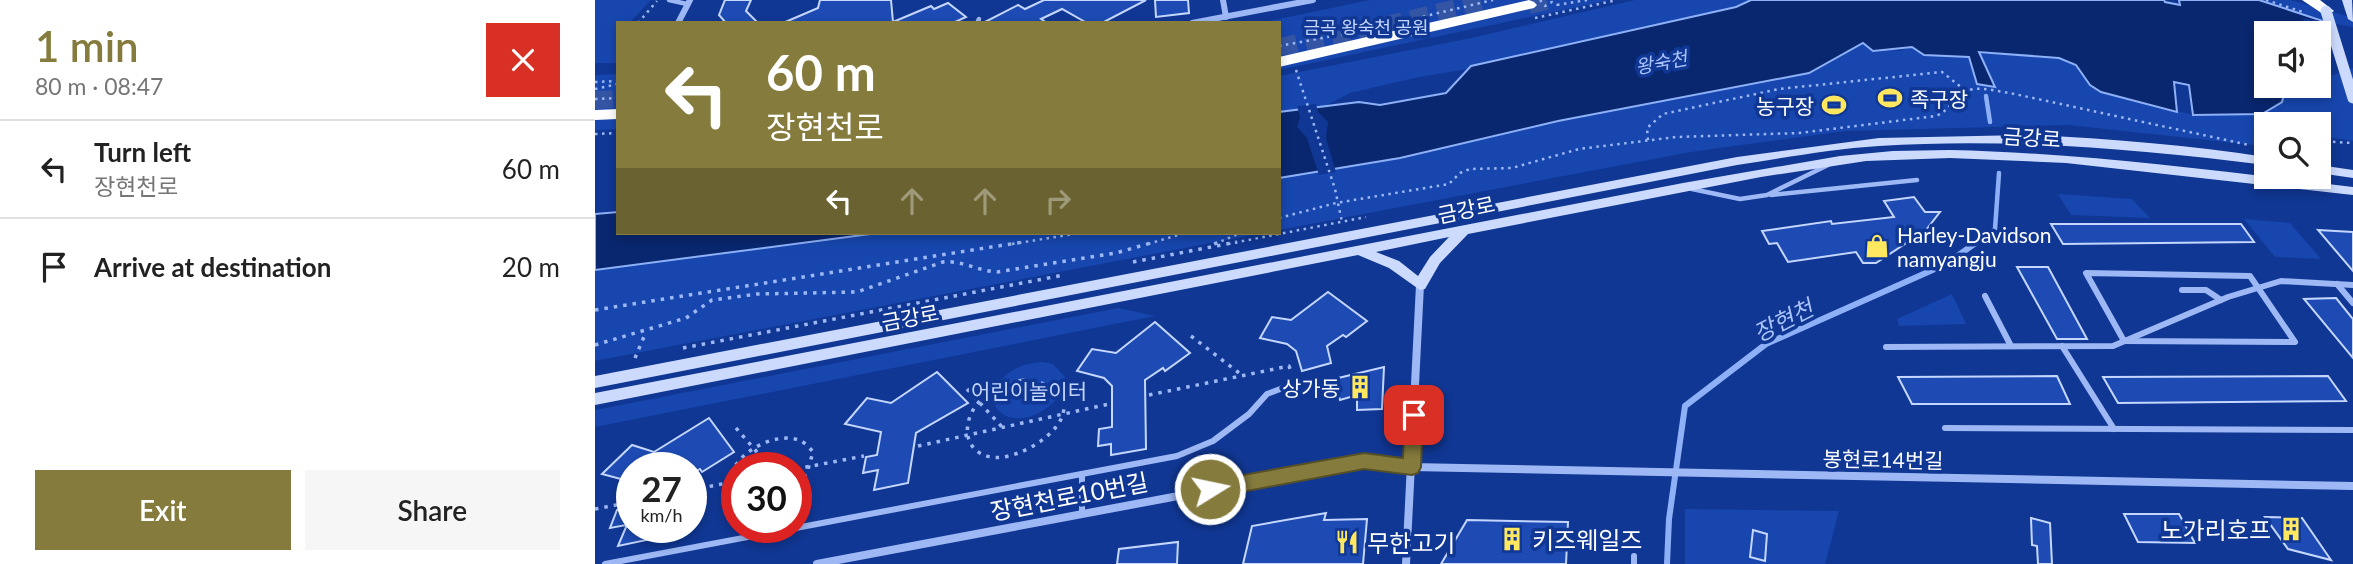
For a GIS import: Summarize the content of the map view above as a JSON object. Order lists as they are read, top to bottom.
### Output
{
  "streets": {
    "main road": ["금강로"],
    "street": ["봉현로14번길", "장현천로10번길"]
  },
  "crossings": [
    ["봉현로14번길", "장현천로10번길"]
  ],
  "water": ["왕숙천", "장현천"],
  "parks": ["금곡 왕숙천 공원", "어린이놀이터"],
  "places": {
    "sports": ["족구장", "농구장"],
    "shop": ["Harley-Davidson namyangju"],
    "building": ["상가동", "노가리호프", "키즈웨일즈"],
    "restaurant": ["무한고기"]
  },
  "page": {
    "heading": ["1 min", "80 m · 08:47"],
    "turn": ["60 m", "장현천로"],
    "list": [
      {
        "name": "Turn left",
        "note": "장현천로",
        "value": "60 m"
      },
      {
        "name": "Arrive at destination",
        "value": "20 m"
      }
    ],
    "speed": "27 km/h",
    "limit": "30",
    "buttons": ["Exit", "Share"]
  }
}
